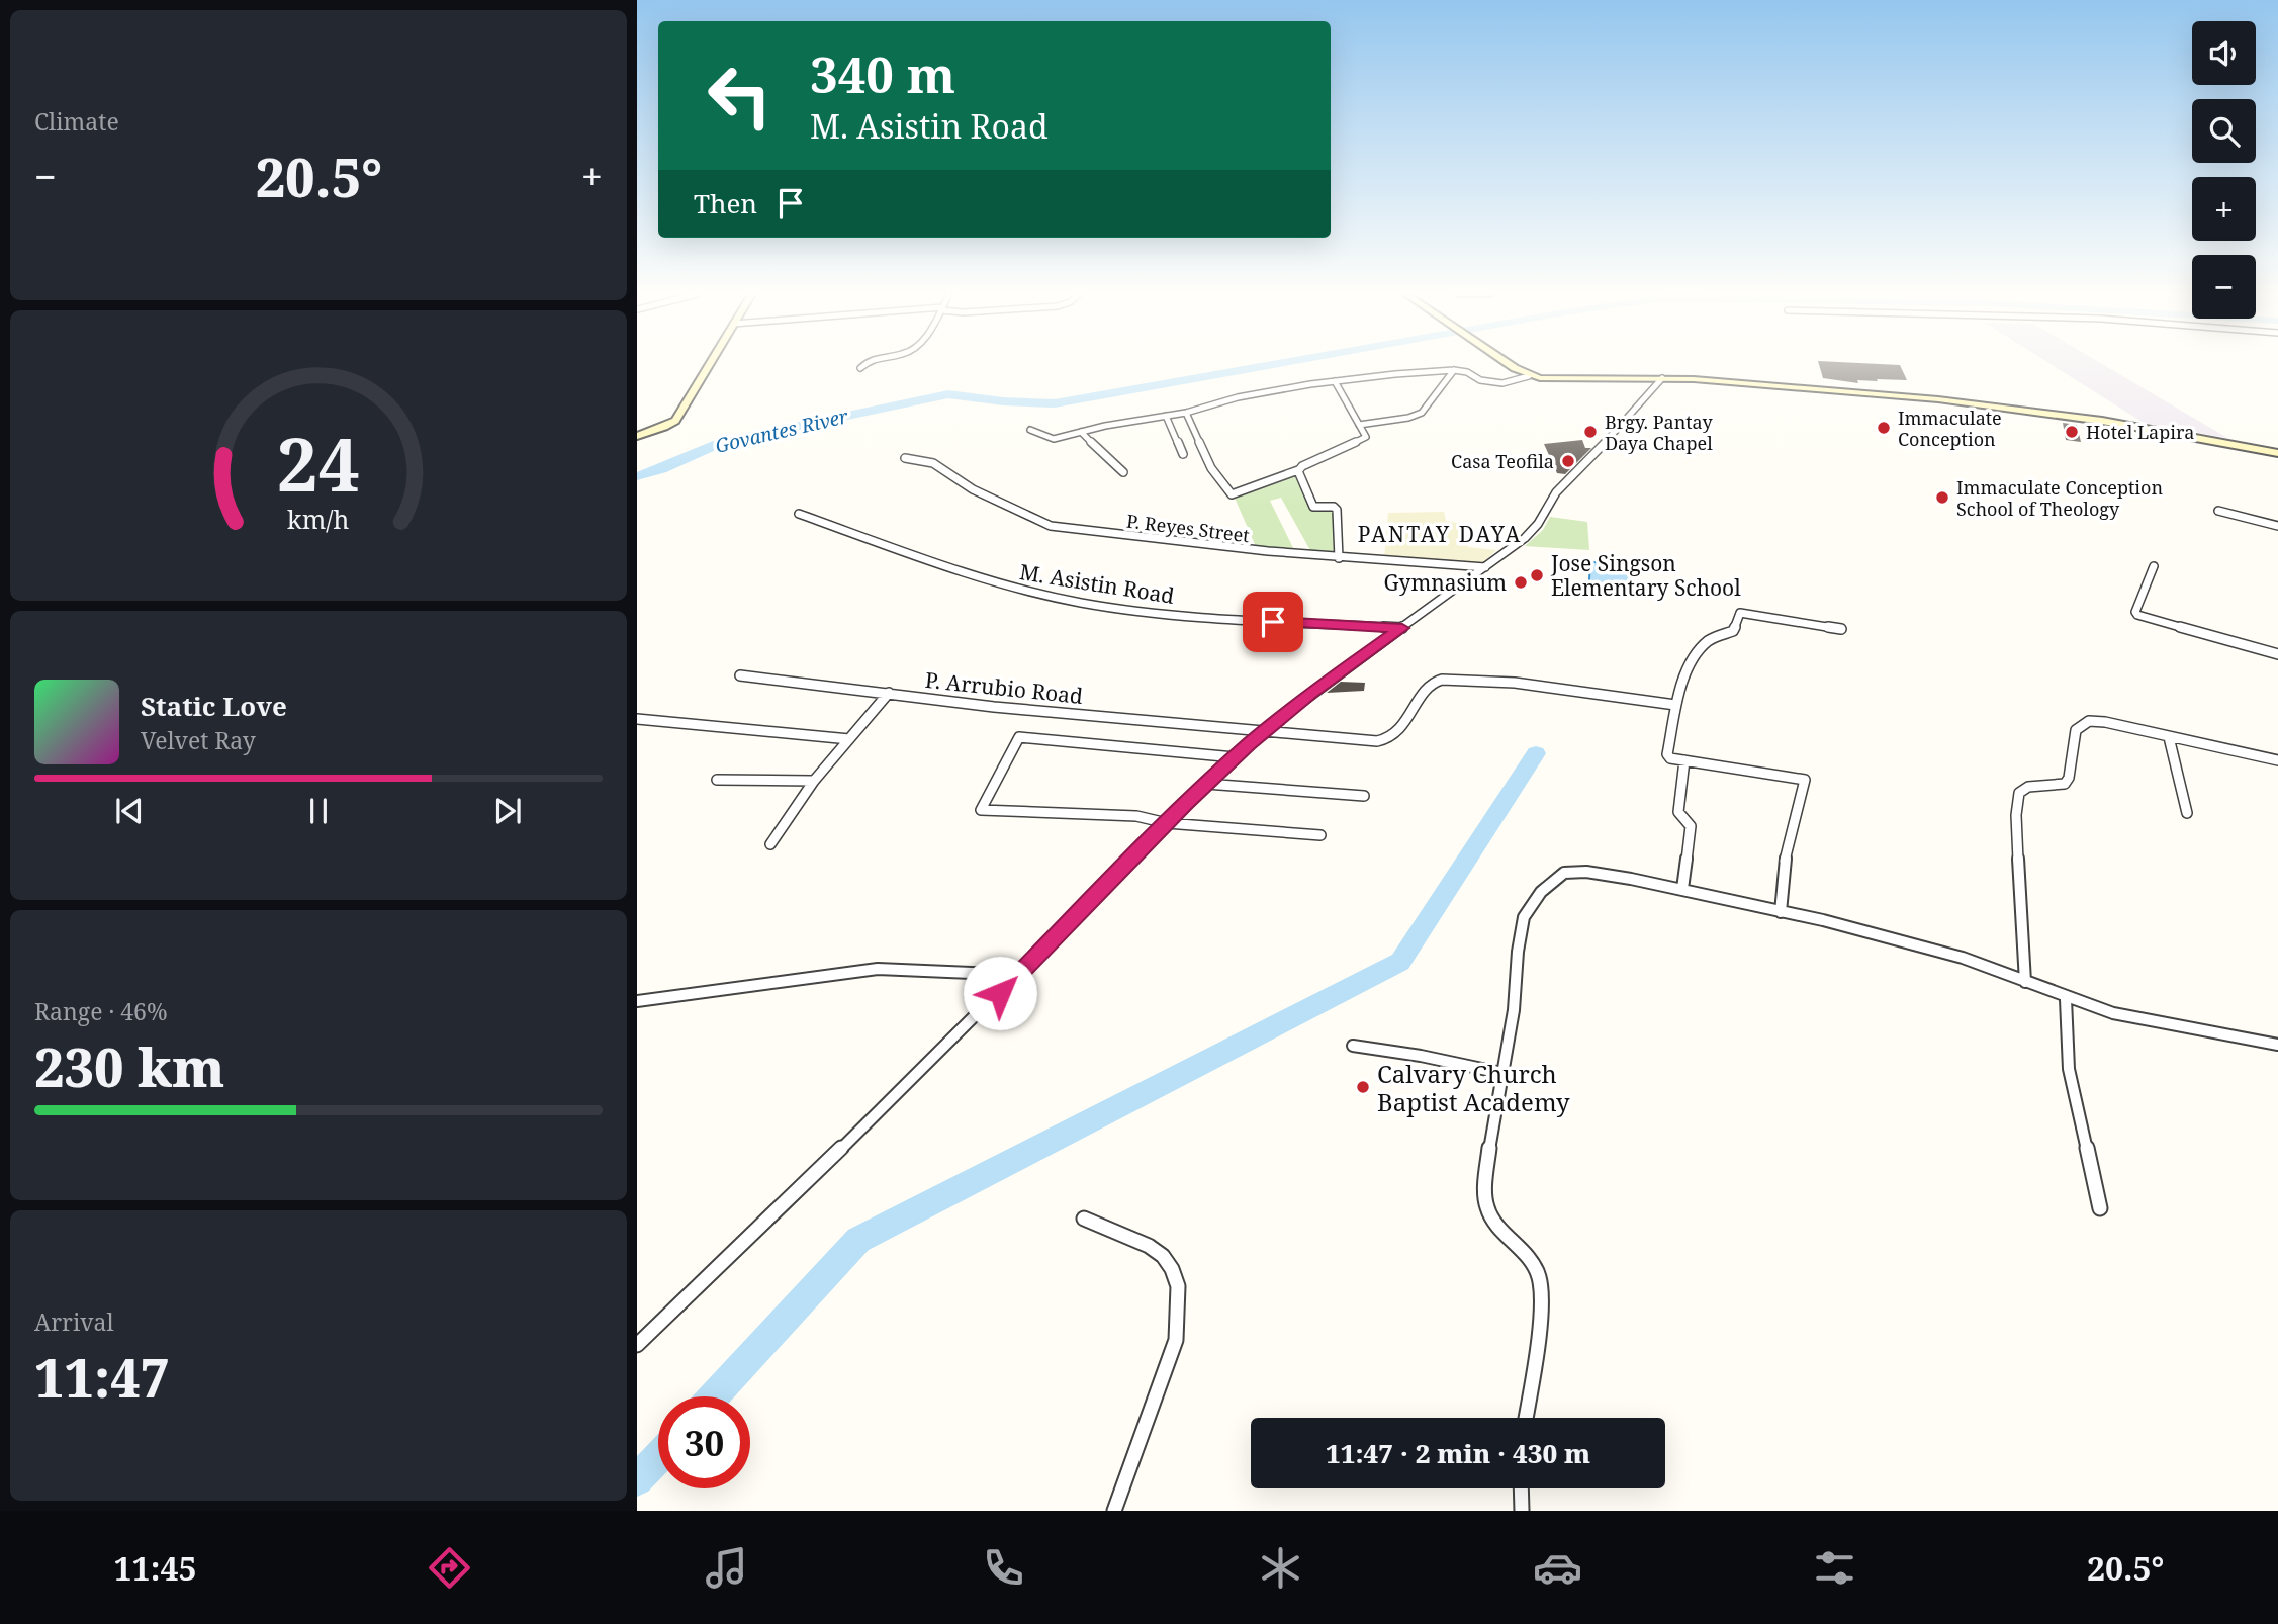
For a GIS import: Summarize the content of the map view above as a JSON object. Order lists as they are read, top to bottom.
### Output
{
  "streets": {
    "street": ["P. Reyes Street", "M. Asistin Road", "P. Arrubio Road"]
  },
  "districts": ["PANTAY DAYA"],
  "water": ["Govantes River"],
  "places": [
    "Immaculate Conception",
    "Brgy. Pantay Daya Chapel",
    "Hotel Lapira",
    "Casa Teofila",
    "Immaculate Conception School of Theology",
    "Jose Singson Elementary School",
    "Gymnasium",
    "Calvary Church Baptist Academy"
  ],
  "page": {
    "tile": [
      "Climate",
      ["Range · 46%", "230 km"],
      ["Arrival", "11:47"]
    ],
    "map_buttons": ["+", "−"],
    "turn": ["340 m", "M. Asistin Road"],
    "heat": ["−", "20.5°", "+"],
    "then": "Then",
    "song": ["Static Love", "Velvet Ray"],
    "limit": "30",
    "trip": "11:47 · 2 min · 430 m",
    "tabs": ["11:45", "20.5°"],
    "gauge": ["24", "km/h"]
  }
}
